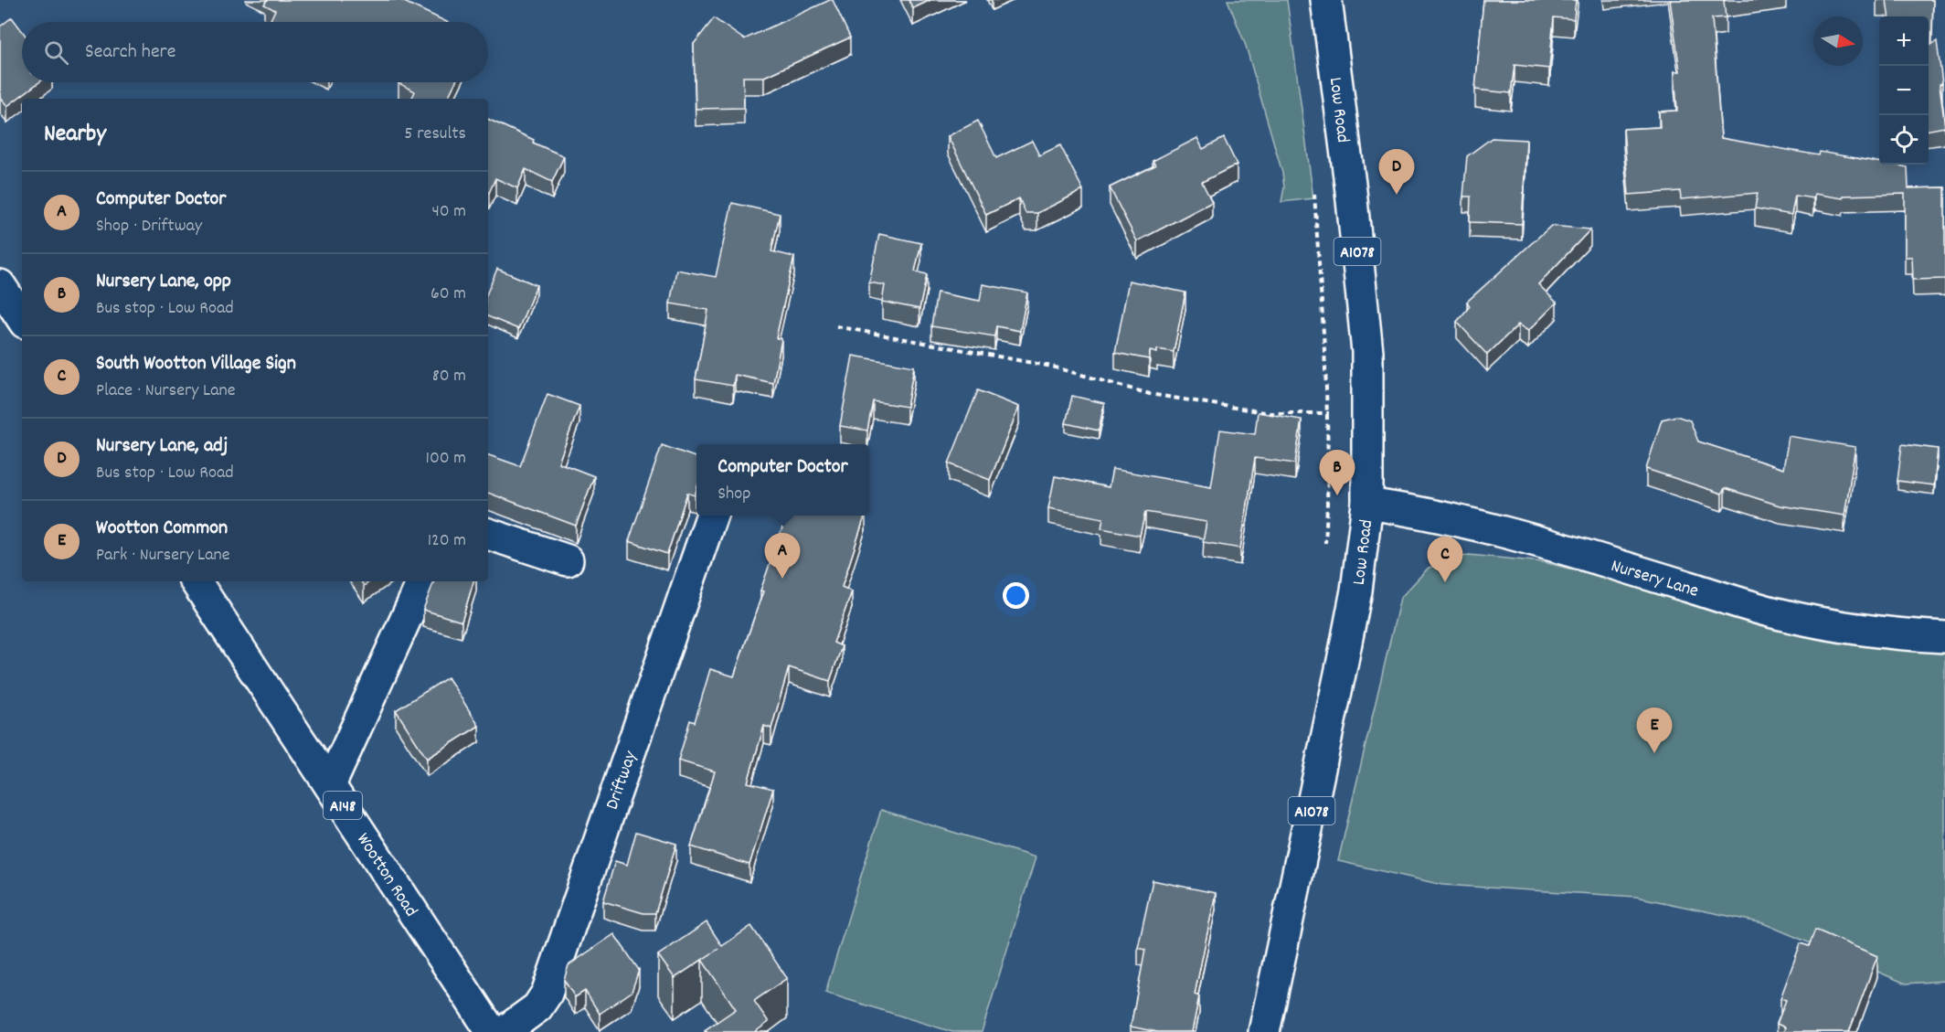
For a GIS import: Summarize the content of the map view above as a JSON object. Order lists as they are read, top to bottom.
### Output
{
  "streets": {
    "main road": [
      "Low Road",
      "A1078",
      "Nursery Lane",
      "Driftway",
      "A148",
      "Wootton Road"
    ]
  },
  "crossings": [
    ["Low Road", "Nursery Lane"]
  ],
  "north": "right",
  "page": {
    "map_buttons": ["+", "−"],
    "search": "Search here",
    "heading": ["Nearby", "5 results"],
    "pins": [
      "D",
      "B",
      "A",
      "C",
      "E"
    ],
    "list": [
      {
        "mark": "A",
        "name": "Computer Doctor",
        "note": "Shop · Driftway",
        "value": "40 m"
      },
      {
        "mark": "B",
        "name": "Nursery Lane, opp",
        "note": "Bus stop · Low Road",
        "value": "60 m"
      },
      {
        "mark": "C",
        "name": "South Wootton Village Sign",
        "note": "Place · Nursery Lane",
        "value": "80 m"
      },
      {
        "mark": "D",
        "name": "Nursery Lane, adj",
        "note": "Bus stop · Low Road",
        "value": "100 m"
      },
      {
        "mark": "E",
        "name": "Wootton Common",
        "note": "Park · Nursery Lane",
        "value": "120 m"
      }
    ],
    "popup": ["Computer Doctor", "Shop"]
  }
}
